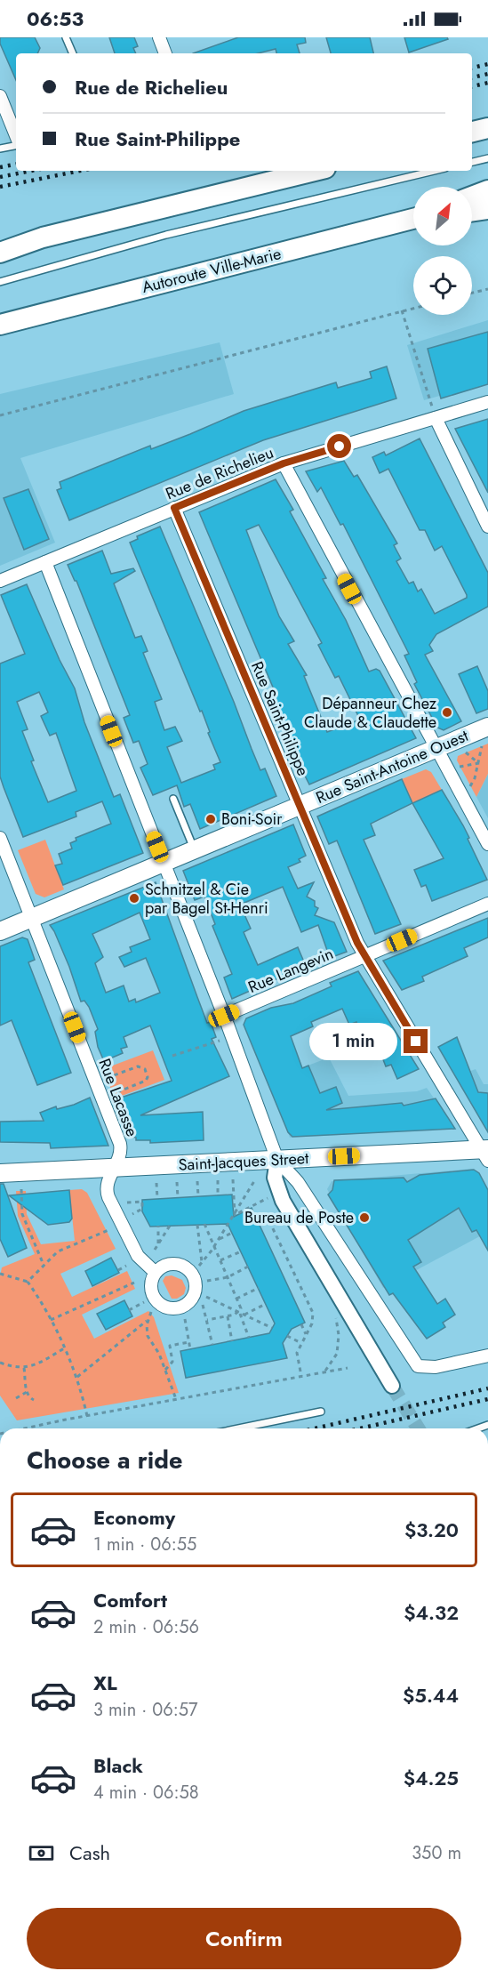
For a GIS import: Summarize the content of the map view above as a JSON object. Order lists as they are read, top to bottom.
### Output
{
  "streets": {
    "highway": ["Autoroute Ville-Marie"],
    "main road": ["Rue Saint-Antoine Ouest", "Saint-Jacques Street"],
    "street": [
      "Rue de Richelieu",
      "Rue Saint-Philippe",
      "Rue Langevin",
      "Rue Lacasse"
    ]
  },
  "crossings": [
    ["Rue de Richelieu", "Rue Saint-Philippe"],
    ["Rue Saint-Philippe", "Rue Saint-Antoine Ouest"],
    ["Rue Saint-Philippe", "Rue Langevin"],
    ["Rue Saint-Philippe", "Saint-Jacques Street"],
    ["Rue Saint-Antoine Ouest", "Rue Lacasse"],
    ["Rue Lacasse", "Saint-Jacques Street"]
  ],
  "places": [
    "Dépanneur Chez Claude & Claudette",
    "Boni-Soir",
    "Schnitzel & Cie par Bagel St-Henri",
    "Bureau de Poste"
  ],
  "north": "top right",
  "page": {
    "status": "06:53",
    "banner": ["Rue de Richelieu", "Rue Saint-Philippe"],
    "bubble": "1 min",
    "heading": "Choose a ride",
    "list": [
      {
        "name": "Economy",
        "note": "1 min · 06:55",
        "value": "$3.20"
      },
      {
        "name": "Comfort",
        "note": "2 min · 06:56",
        "value": "$4.32"
      },
      {
        "name": "XL",
        "note": "3 min · 06:57",
        "value": "$5.44"
      },
      {
        "name": "Black",
        "note": "4 min · 06:58",
        "value": "$4.25"
      }
    ],
    "pay": ["Cash", "350 m"],
    "buttons": "Confirm"
  }
}
